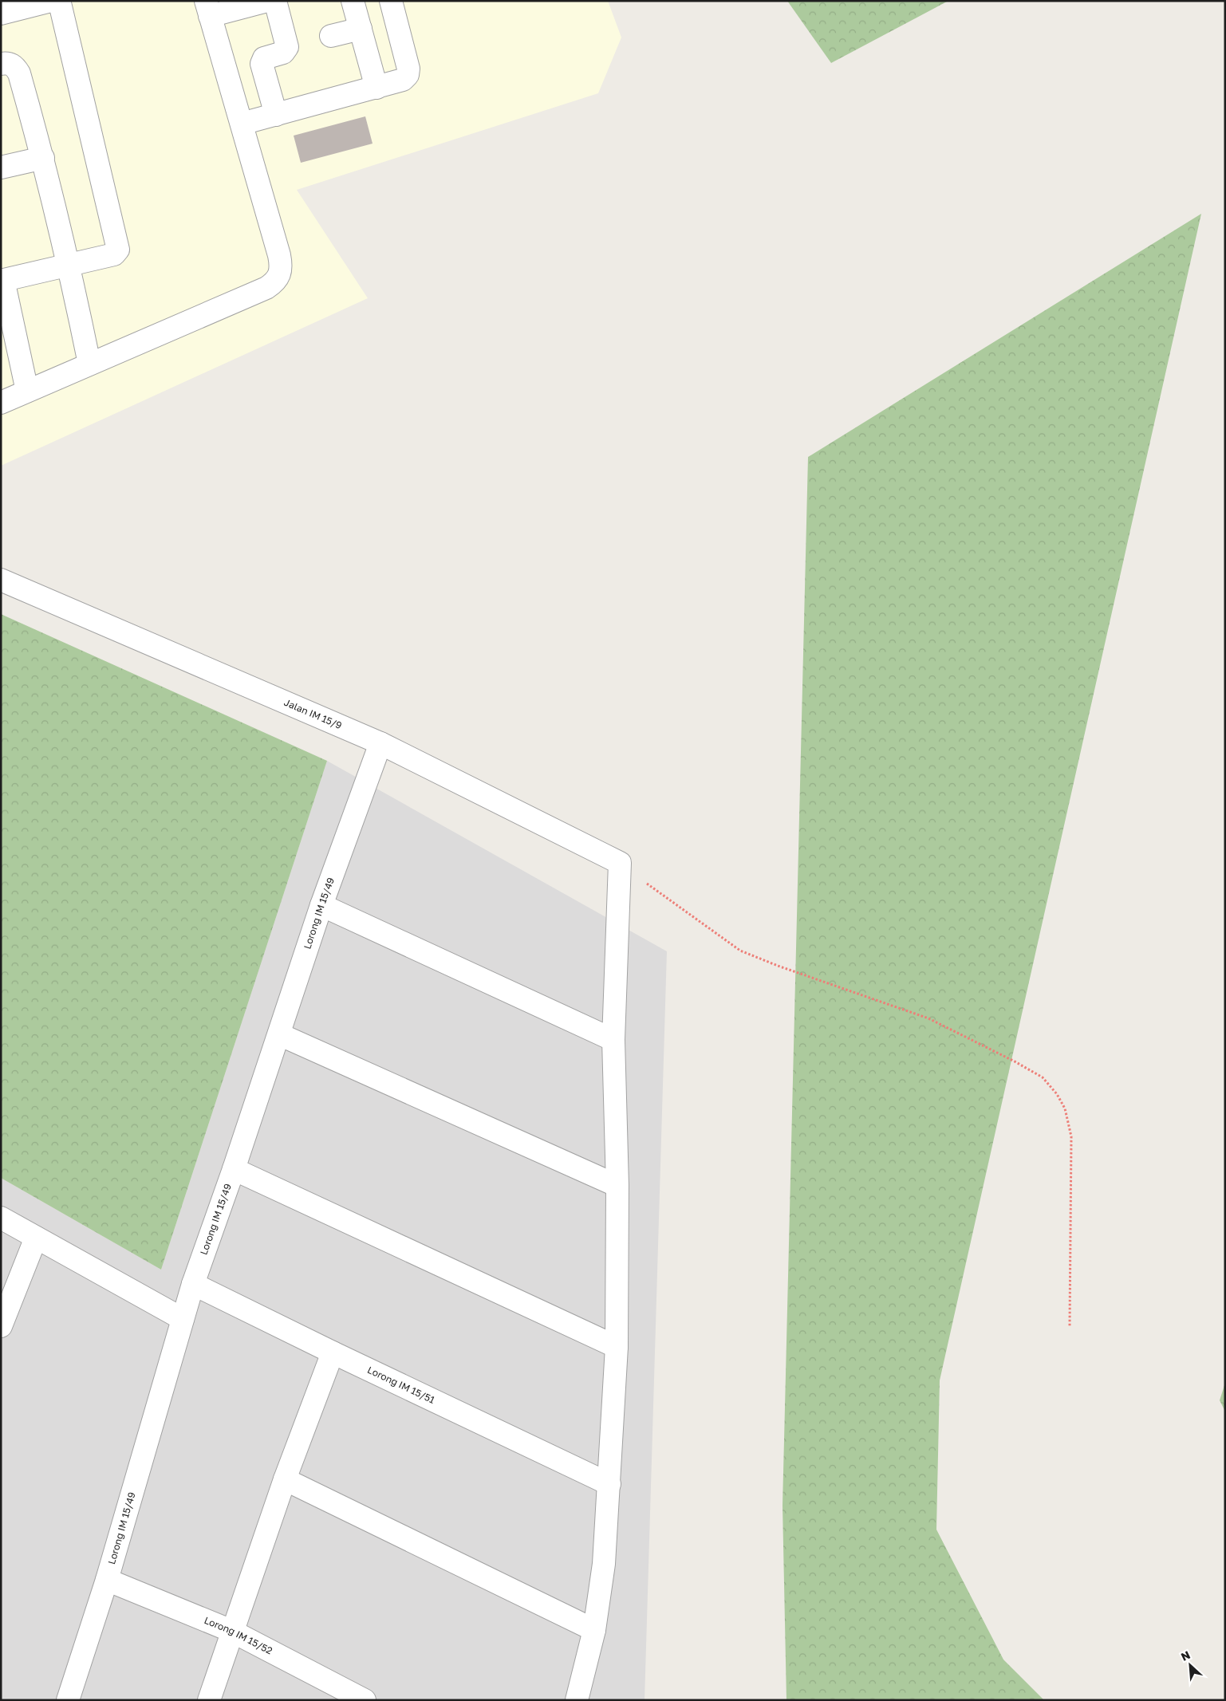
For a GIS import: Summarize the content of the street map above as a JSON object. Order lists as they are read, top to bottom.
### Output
{
  "streets": {
    "street": [
      "Jalan IM 15/9",
      "Lorong IM 15/49",
      "Lorong IM 15/51",
      "Lorong IM 15/52"
    ]
  },
  "crossings": [
    ["Jalan IM 15/9", "Lorong IM 15/49"],
    ["Lorong IM 15/49", "Lorong IM 15/51"],
    ["Lorong IM 15/49", "Lorong IM 15/52"]
  ],
  "north": "top left"
}
